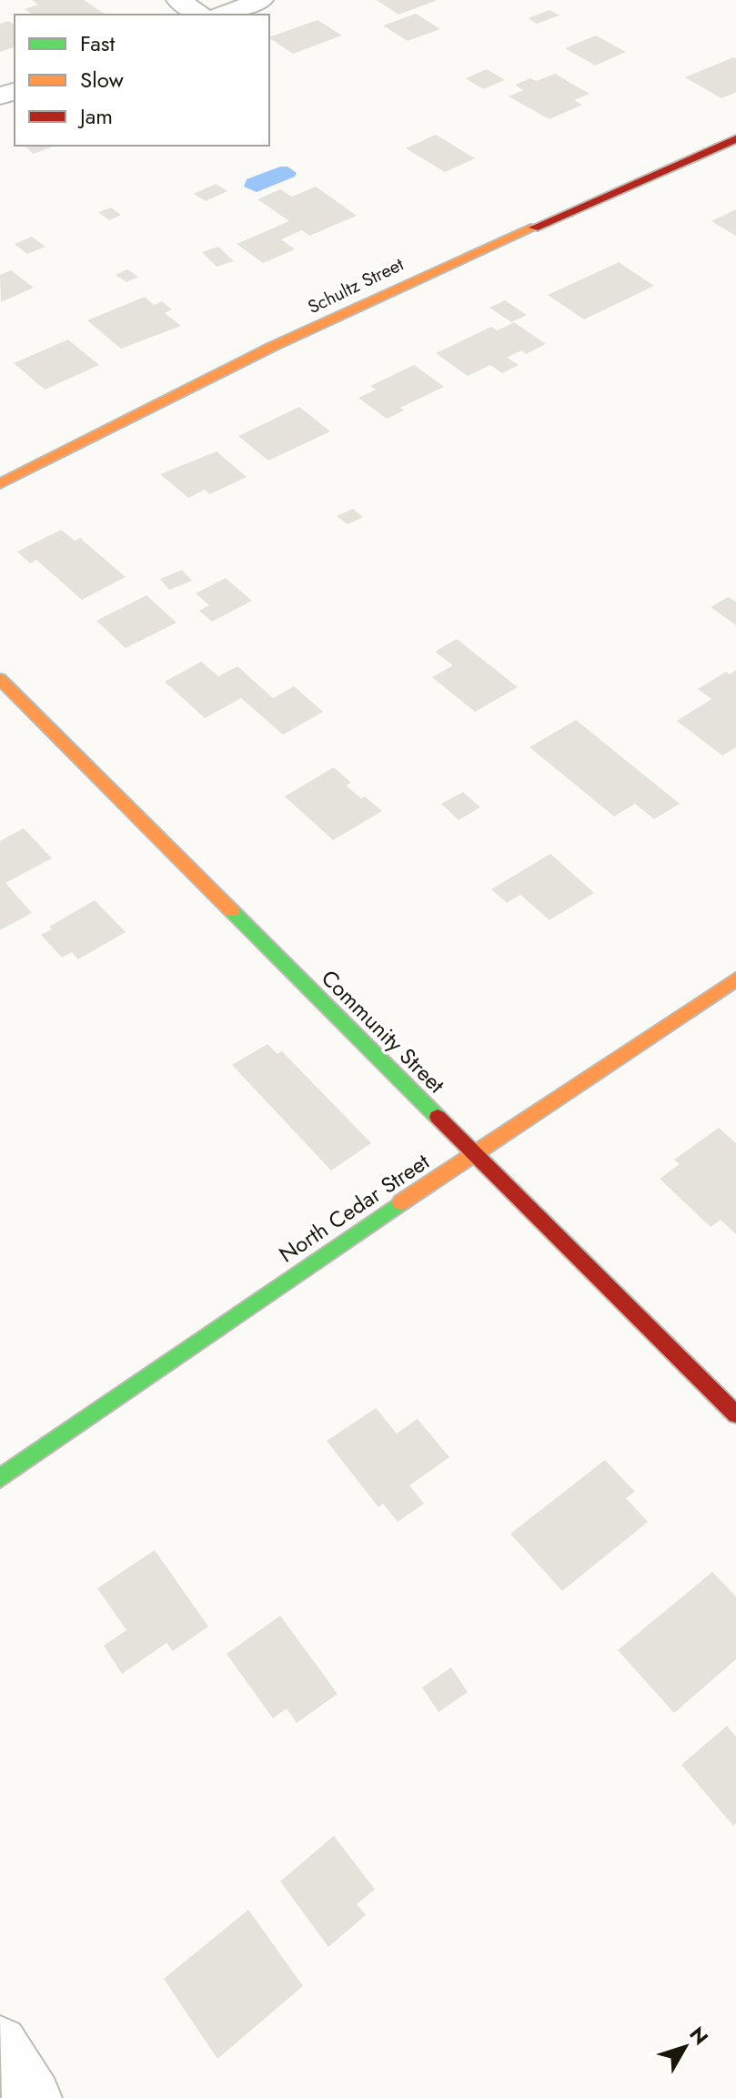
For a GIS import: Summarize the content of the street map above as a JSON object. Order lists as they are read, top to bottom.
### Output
{
  "streets": {
    "street": ["Schultz Street", "Community Street", "North Cedar Street"]
  },
  "crossings": [
    ["Community Street", "North Cedar Street"]
  ],
  "legend": ["Fast", "Slow", "Jam"],
  "north": "top right"
}
